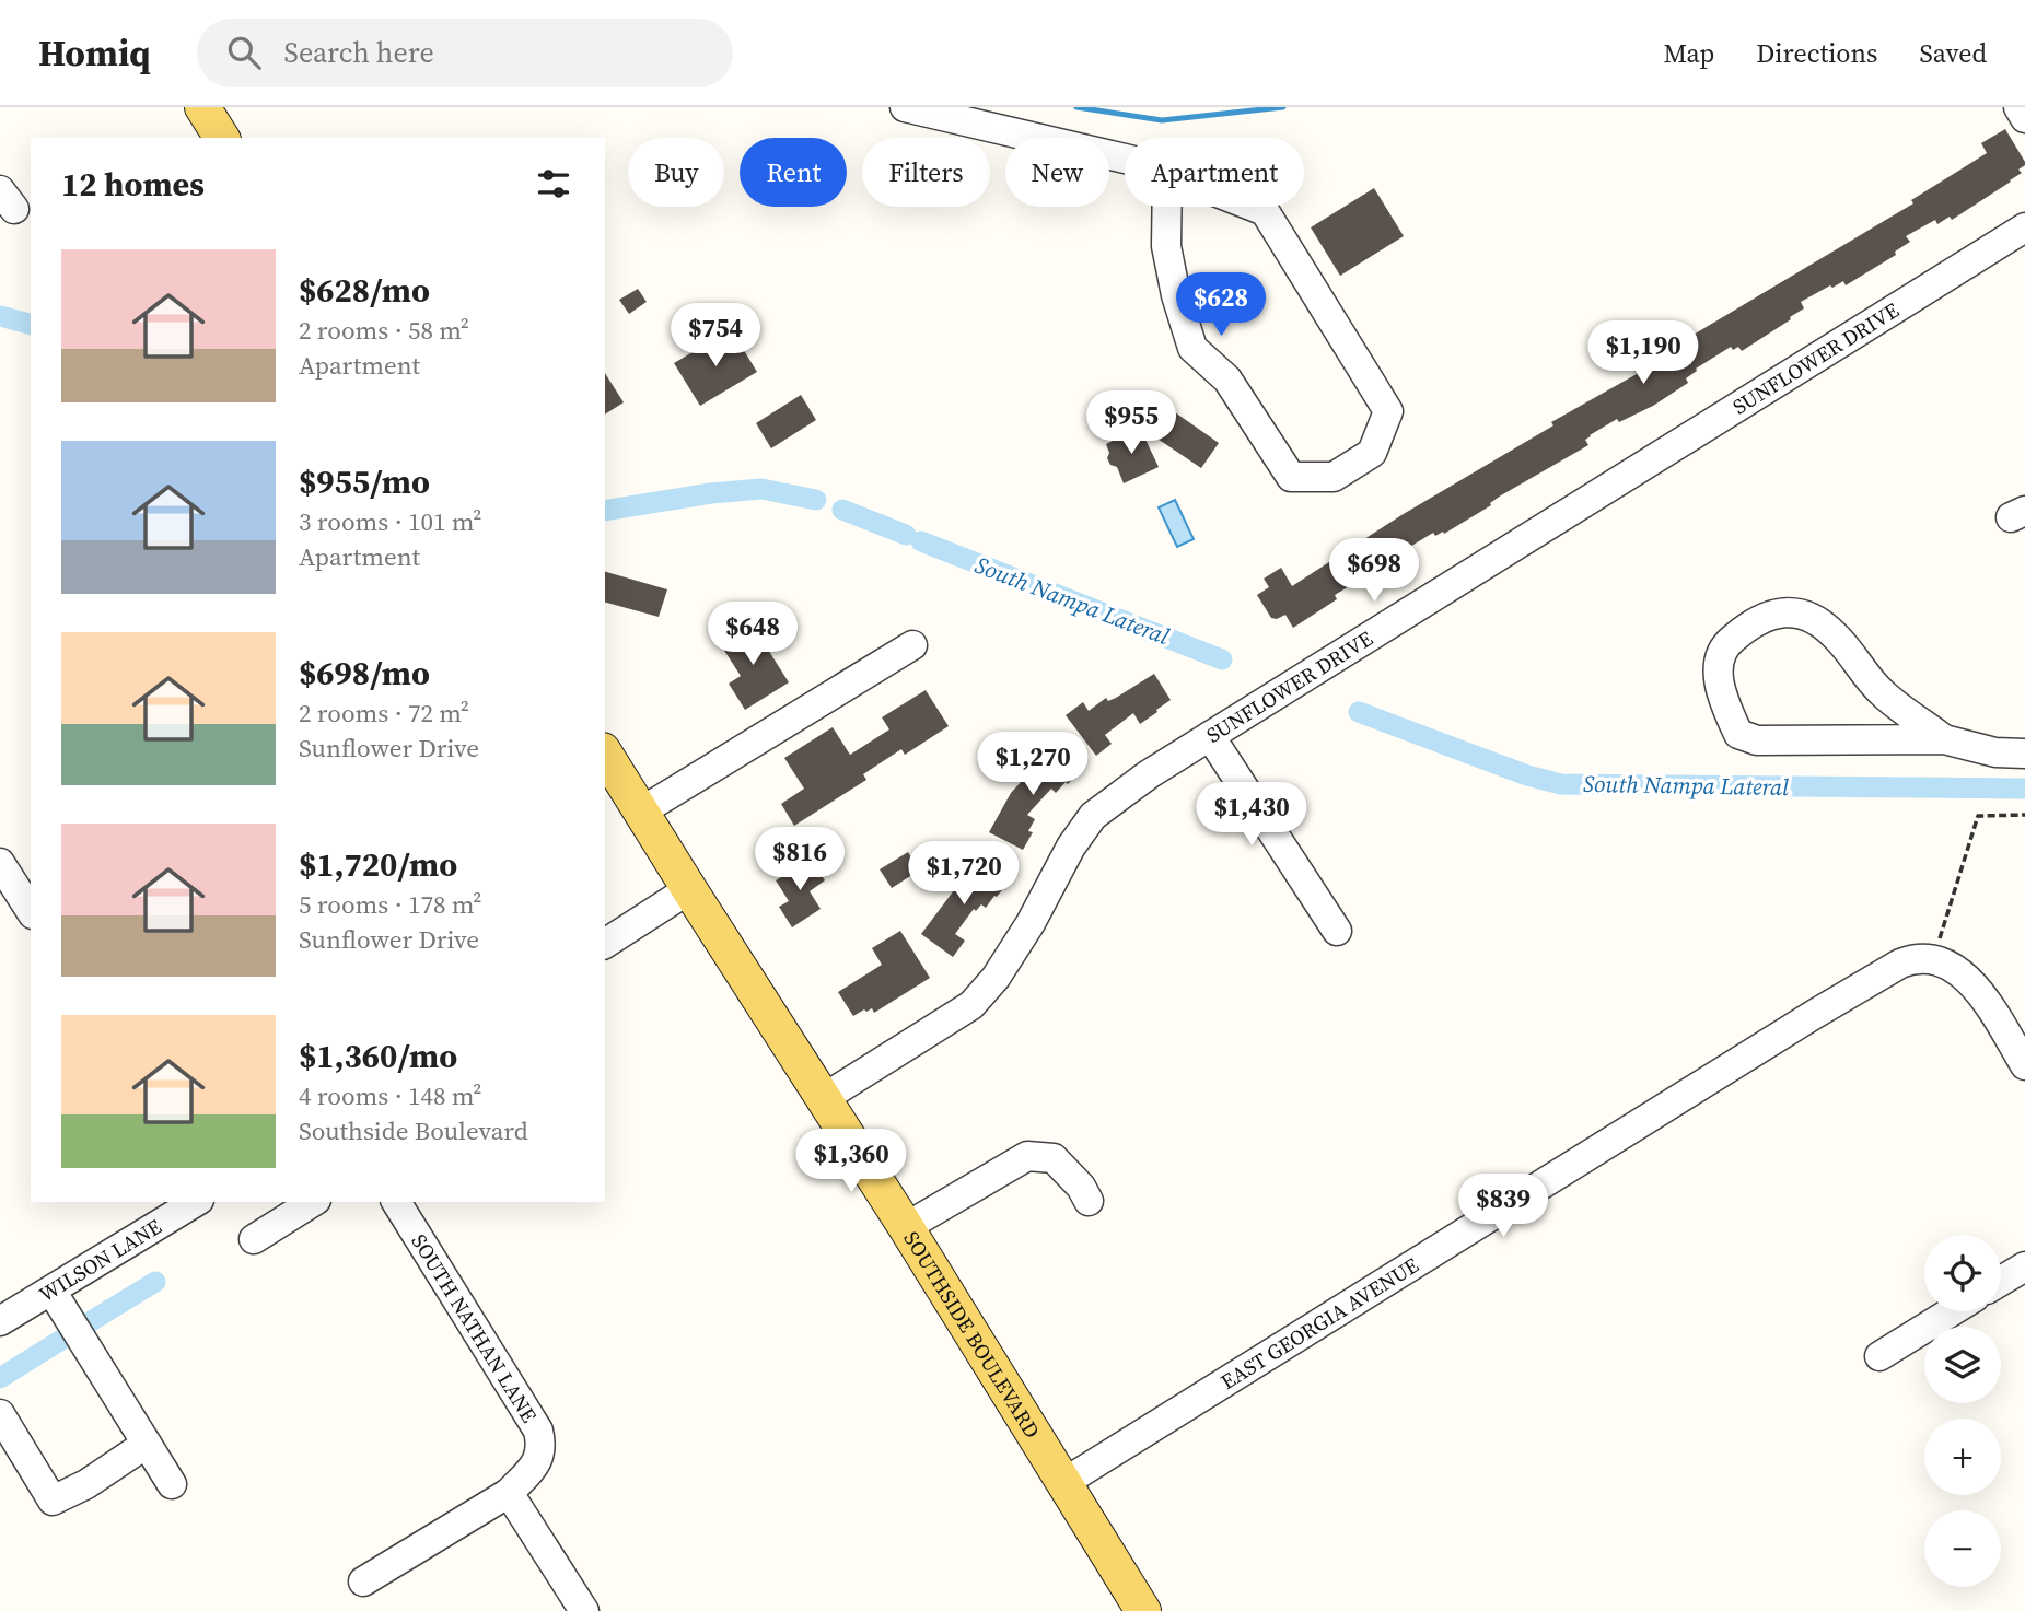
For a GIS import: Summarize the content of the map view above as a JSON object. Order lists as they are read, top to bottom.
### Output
{
  "streets": {
    "main road": ["SOUTHSIDE BOULEVARD"],
    "street": [
      "SUNFLOWER DRIVE",
      "WILSON LANE",
      "EAST GEORGIA AVENUE",
      "SOUTH NATHAN LANE"
    ]
  },
  "crossings": [
    ["SUNFLOWER DRIVE", "SOUTHSIDE BOULEVARD"],
    ["EAST GEORGIA AVENUE", "SOUTHSIDE BOULEVARD"]
  ],
  "water": ["South Nampa Lateral"],
  "page": {
    "header": "Homiq",
    "search": "Search here",
    "nav": ["Map", "Directions", "Saved"],
    "chip": [
      "Buy",
      "Rent",
      "Filters",
      "New",
      "Apartment"
    ],
    "heading": "12 homes",
    "list": [
      {
        "name": "$628/mo",
        "note": "2 rooms · 58 m² · Apartment"
      },
      {
        "name": "$955/mo",
        "note": "3 rooms · 101 m² · Apartment"
      },
      {
        "name": "$698/mo",
        "note": "2 rooms · 72 m² · Sunflower Drive"
      },
      {
        "name": "$1,720/mo",
        "note": "5 rooms · 178 m² · Sunflower Drive"
      },
      {
        "name": "$1,360/mo",
        "note": "4 rooms · 148 m² · Southside Boulevard"
      }
    ],
    "price": [
      "$628",
      "$754",
      "$1,190",
      "$955",
      "$698",
      "$648",
      "$1,270",
      "$1,430",
      "$816",
      "$1,720",
      "$1,360",
      "$839"
    ],
    "map_buttons": ["+", "−"]
  }
}
